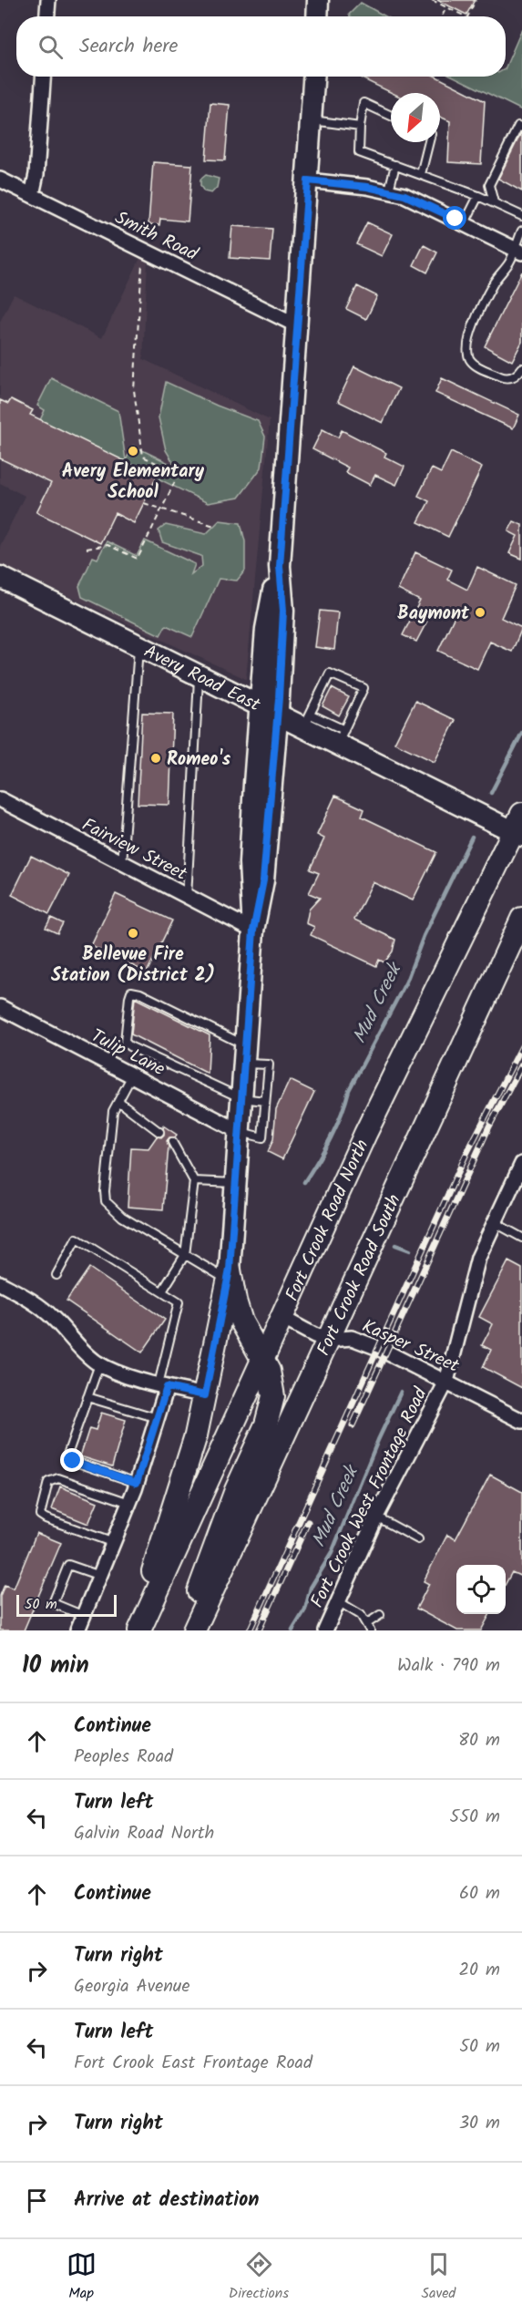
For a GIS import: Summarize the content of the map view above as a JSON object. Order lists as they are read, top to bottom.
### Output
{
  "streets": {
    "main road": ["Avery Road East", "Fort Crook Road North", "Fort Crook Road South"],
    "street": [
      "Smith Road",
      "Fairview Street",
      "Tulip Lane",
      "Kasper Street",
      "Fort Crook West Frontage Road"
    ]
  },
  "crossings": [
    ["Avery Road East", "Fort Crook Road North"],
    ["Fort Crook Road North", "Kasper Street"],
    ["Fort Crook Road South", "Kasper Street"],
    ["Kasper Street", "Fort Crook West Frontage Road"]
  ],
  "water": ["Mud Creek"],
  "places": [
    "Avery Elementary School",
    "Baymont",
    "Romeo's",
    "Bellevue Fire Station (District 2)"
  ],
  "scale_bar": "50 m",
  "north": "bottom left",
  "page": {
    "search": "Search here",
    "scale": "50 m",
    "heading": ["10 min", "Walk · 790 m"],
    "list": [
      ["Continue", "Peoples Road", "80 m"],
      ["Turn left", "Galvin Road North", "550 m"],
      ["Continue", "60 m"],
      ["Turn right", "Georgia Avenue", "20 m"],
      ["Turn left", "Fort Crook East Frontage Road", "50 m"],
      ["Turn right", "30 m"],
      "Arrive at destination"
    ],
    "nav": ["Map", "Directions", "Saved"]
  }
}
